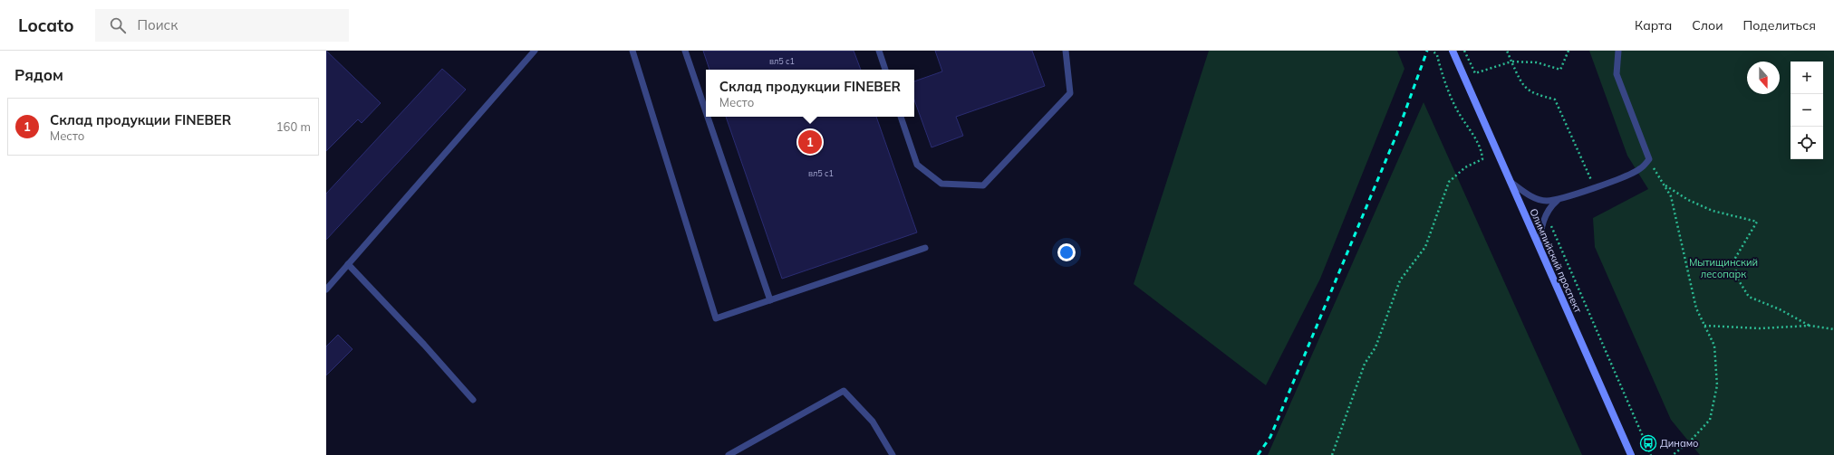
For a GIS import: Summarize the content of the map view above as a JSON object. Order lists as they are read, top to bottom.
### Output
{
  "streets": {
    "main road": ["Олимпийский проспект"]
  },
  "parks": ["Мытищинский лесопарк"],
  "places": {
    "bus stop": ["Динамо"]
  },
  "house_numbers": ["вл5 с1", "вл5 с1"],
  "north": "bottom",
  "page": {
    "header": "Locato",
    "search": "Поиск",
    "nav": ["Карта", "Слои", "Поделиться"],
    "heading": "Рядом",
    "map_buttons": ["+", "−"],
    "popup": ["Склад продукции FINEBER", "Место"],
    "list": [
      {
        "mark": "1",
        "name": "Склад продукции FINEBER",
        "note": "Место",
        "value": "160 m"
      }
    ],
    "pins": "1"
  }
}
